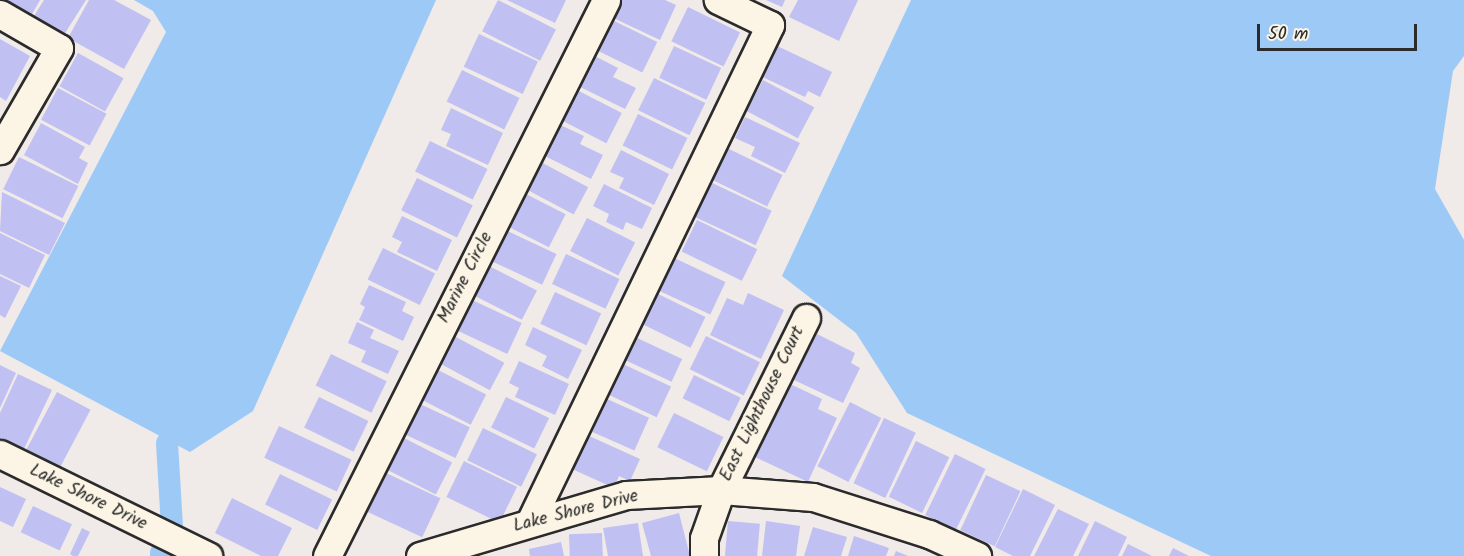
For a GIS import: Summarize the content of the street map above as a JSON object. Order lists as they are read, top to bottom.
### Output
{
  "streets": {
    "street": ["Marine Circle", "East Lighthouse Court", "Lake Shore Drive"]
  },
  "crossings": [
    ["East Lighthouse Court", "Lake Shore Drive"]
  ],
  "scale_bar": "50 m"
}
